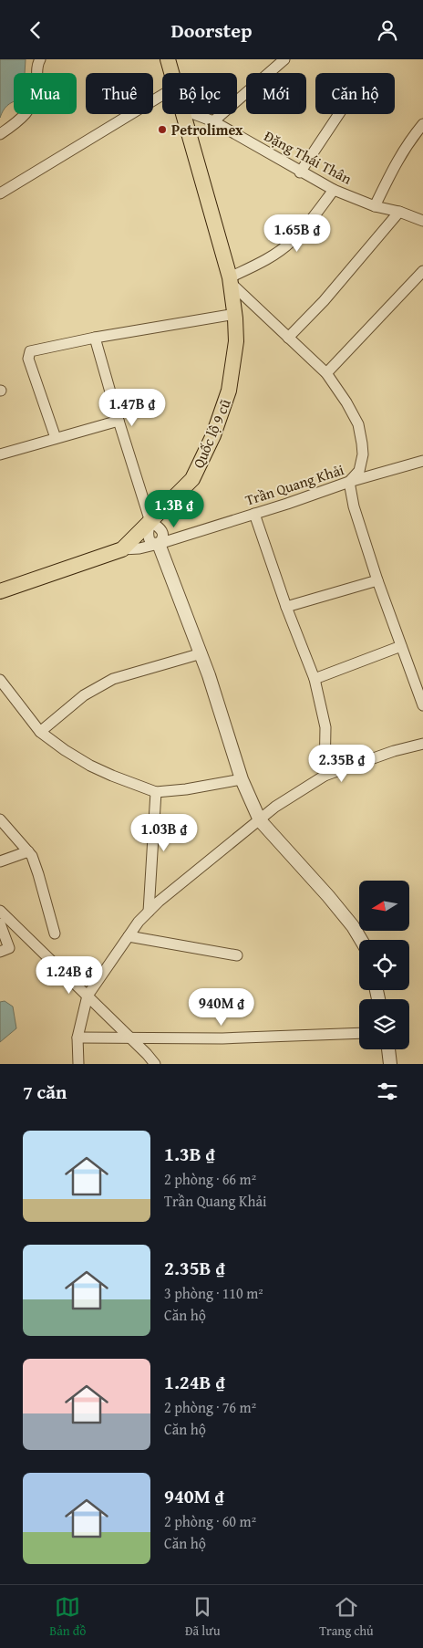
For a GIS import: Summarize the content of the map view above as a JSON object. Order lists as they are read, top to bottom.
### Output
{
  "streets": {
    "main road": ["Quốc lộ 9 cũ"],
    "street": ["Đặng Thái Thân", "Trần Quang Khải"]
  },
  "crossings": [
    ["Quốc lộ 9 cũ", "Trần Quang Khải"]
  ],
  "places": ["Petrolimex"],
  "north": "left",
  "page": {
    "header": "Doorstep",
    "chip": [
      "Mua",
      "Thuê",
      "Bộ lọc",
      "Mới",
      "Căn hộ"
    ],
    "price": [
      "1.65B ₫",
      "1.47B ₫",
      "1.3B ₫",
      "2.35B ₫",
      "1.03B ₫",
      "1.24B ₫",
      "940M ₫"
    ],
    "heading": "7 căn",
    "list": [
      {
        "name": "1.3B ₫",
        "note": "2 phòng · 66 m² · Trần Quang Khải"
      },
      {
        "name": "2.35B ₫",
        "note": "3 phòng · 110 m² · Căn hộ"
      },
      {
        "name": "1.24B ₫",
        "note": "2 phòng · 76 m² · Căn hộ"
      },
      {
        "name": "940M ₫",
        "note": "2 phòng · 60 m² · Căn hộ"
      }
    ],
    "tabs": ["Bản đồ", "Đã lưu", "Trang chủ"]
  }
}
